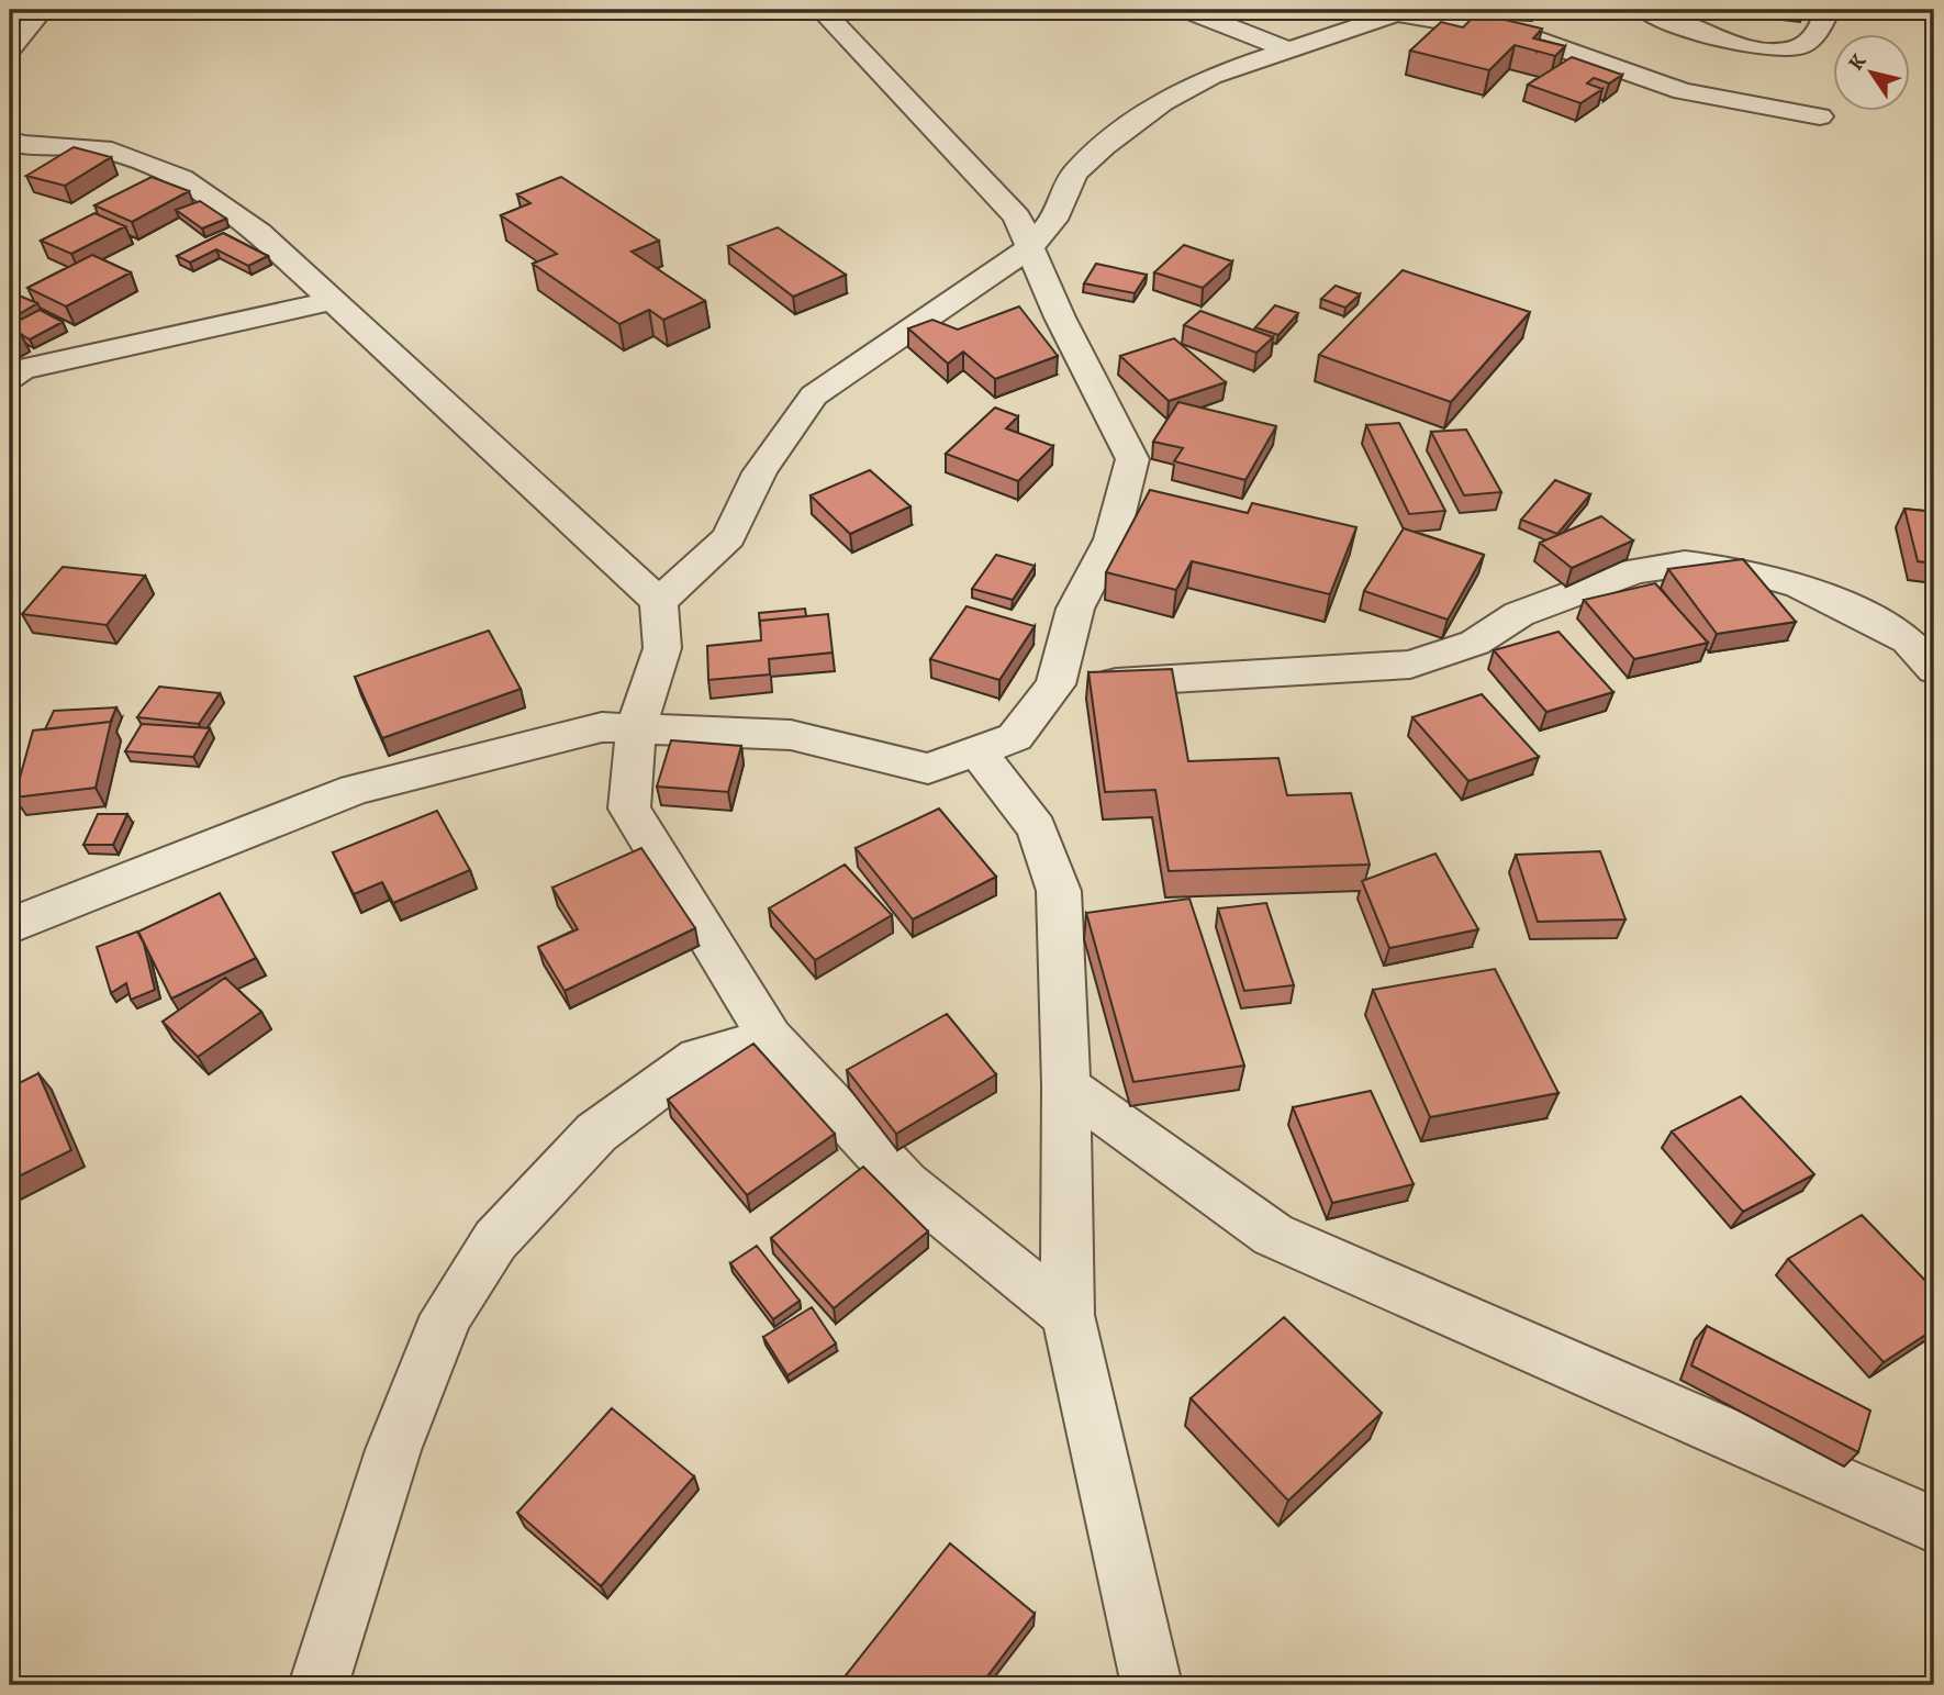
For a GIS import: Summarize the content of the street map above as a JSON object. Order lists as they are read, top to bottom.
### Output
{
  "north": "top left"
}
